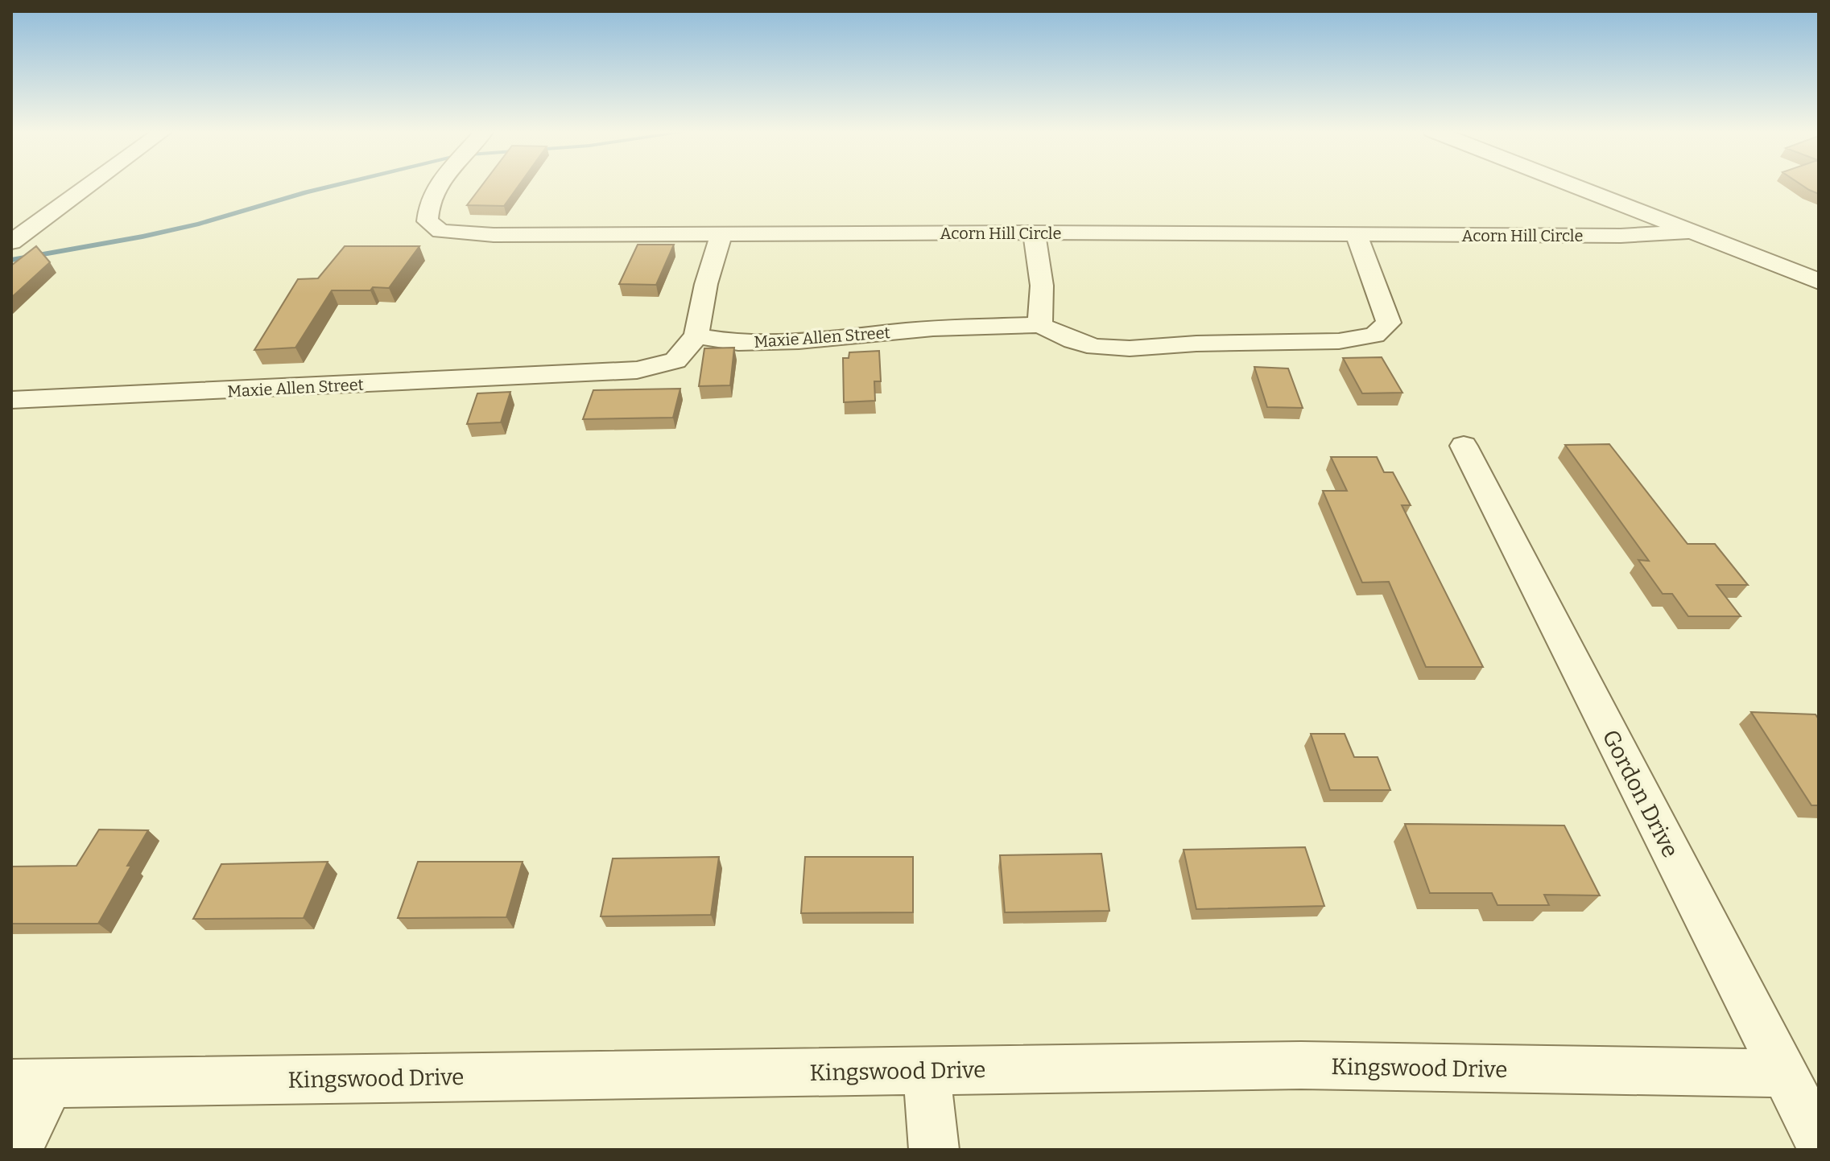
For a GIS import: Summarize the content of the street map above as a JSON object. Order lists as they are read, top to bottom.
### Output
{
  "streets": {
    "street": [
      "Acorn Hill Circle",
      "Maxie Allen Street",
      "Gordon Drive",
      "Kingswood Drive"
    ]
  },
  "crossings": [
    ["Acorn Hill Circle", "Maxie Allen Street"],
    ["Gordon Drive", "Kingswood Drive"]
  ]
}
